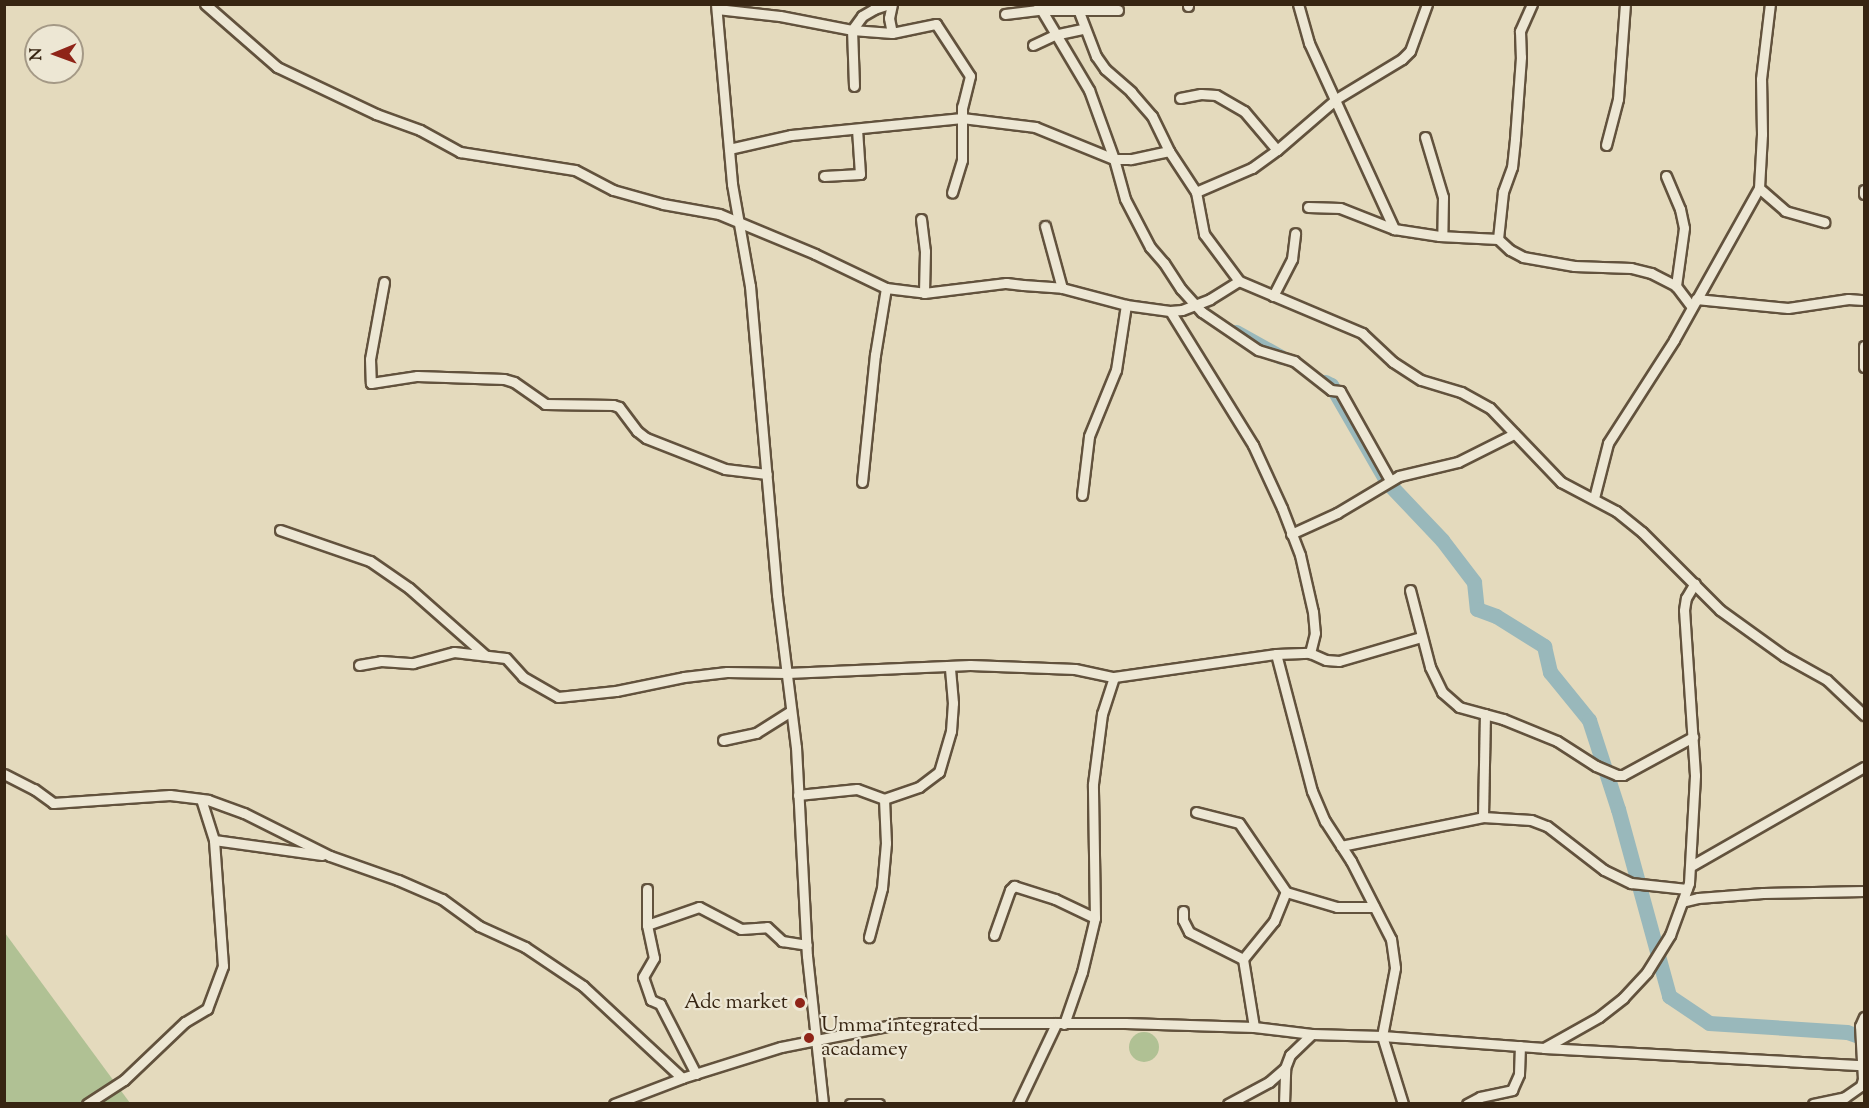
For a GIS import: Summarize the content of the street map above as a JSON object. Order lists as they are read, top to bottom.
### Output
{
  "places": ["Adc market", "Umma integrated acadamey"],
  "north": "left"
}
